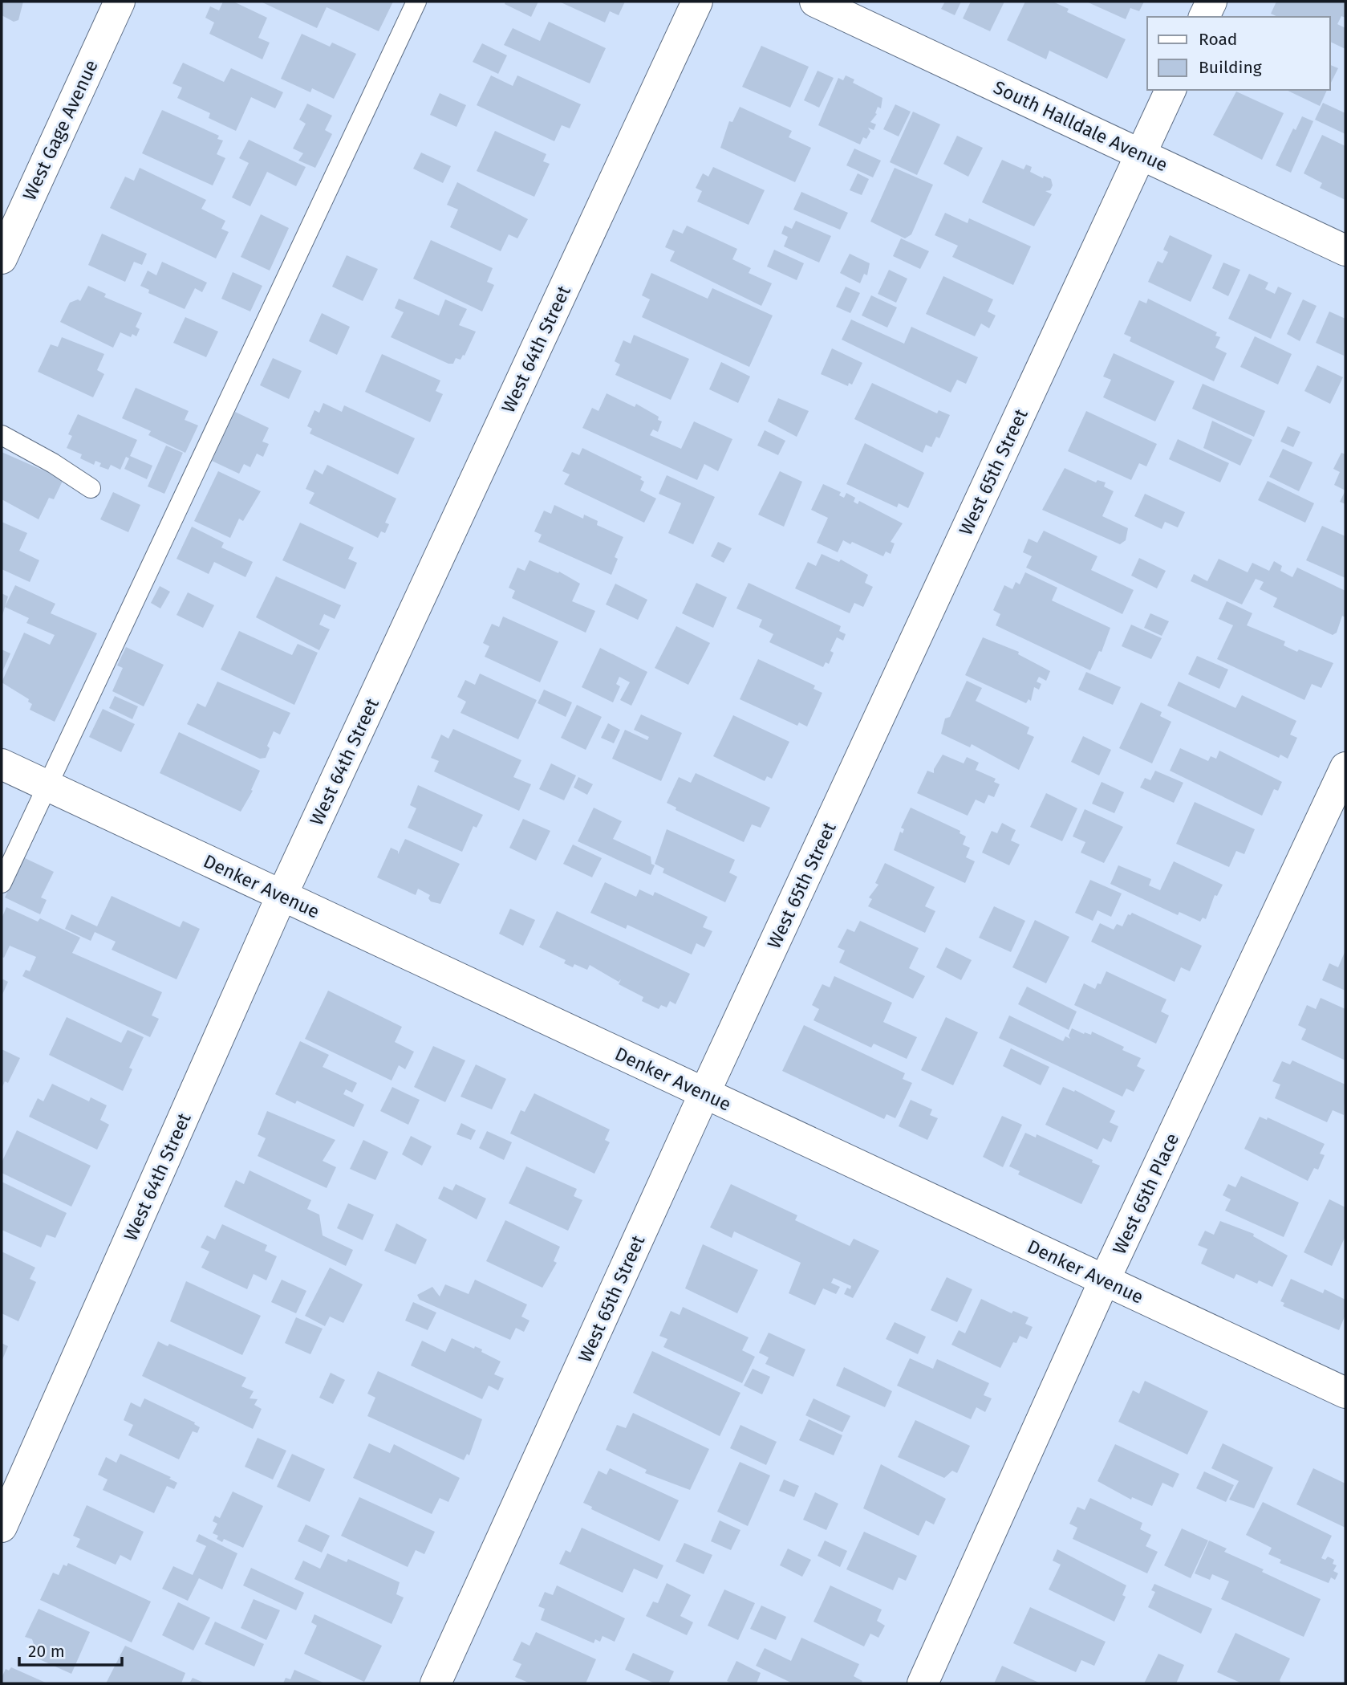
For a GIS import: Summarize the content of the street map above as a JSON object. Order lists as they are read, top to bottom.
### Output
{
  "streets": {
    "street": [
      "South Halldale Avenue",
      "West Gage Avenue",
      "West 64th Street",
      "West 65th Street",
      "Denker Avenue",
      "West 65th Place"
    ]
  },
  "crossings": [
    ["South Halldale Avenue", "West 65th Street"],
    ["West 64th Street", "Denker Avenue"],
    ["West 65th Street", "Denker Avenue"],
    ["Denker Avenue", "West 65th Place"]
  ],
  "legend": ["Road", "Building"],
  "scale_bar": "20 m"
}
